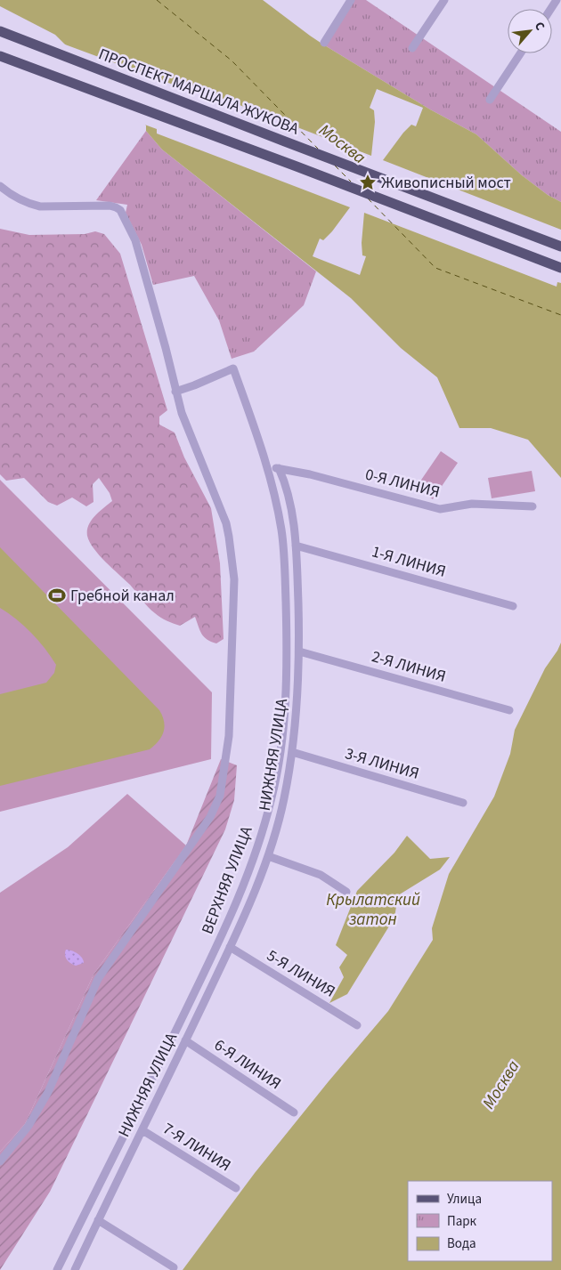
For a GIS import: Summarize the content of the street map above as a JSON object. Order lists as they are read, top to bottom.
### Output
{
  "streets": {
    "main road": ["ПРОСПЕКТ МАРШАЛА ЖУКОВА"],
    "street": [
      "0-Я ЛИНИЯ",
      "1-Я ЛИНИЯ",
      "2-Я ЛИНИЯ",
      "НИЖНЯЯ УЛИЦА",
      "3-Я ЛИНИЯ",
      "ВЕРХНЯЯ УЛИЦА",
      "5-Я ЛИНИЯ",
      "6-Я ЛИНИЯ",
      "7-Я ЛИНИЯ"
    ]
  },
  "crossings": [
    ["0-Я ЛИНИЯ", "НИЖНЯЯ УЛИЦА"],
    ["0-Я ЛИНИЯ", "ВЕРХНЯЯ УЛИЦА"],
    ["1-Я ЛИНИЯ", "НИЖНЯЯ УЛИЦА"],
    ["2-Я ЛИНИЯ", "НИЖНЯЯ УЛИЦА"],
    ["НИЖНЯЯ УЛИЦА", "3-Я ЛИНИЯ"],
    ["НИЖНЯЯ УЛИЦА", "5-Я ЛИНИЯ"],
    ["НИЖНЯЯ УЛИЦА", "6-Я ЛИНИЯ"],
    ["НИЖНЯЯ УЛИЦА", "7-Я ЛИНИЯ"]
  ],
  "water": ["Москва", "Крылатский затон"],
  "places": {
    "place": ["Живописный мост"],
    "sports": ["Гребной канал"]
  },
  "legend": ["Улица", "Парк", "Вода"],
  "north": "top right"
}
